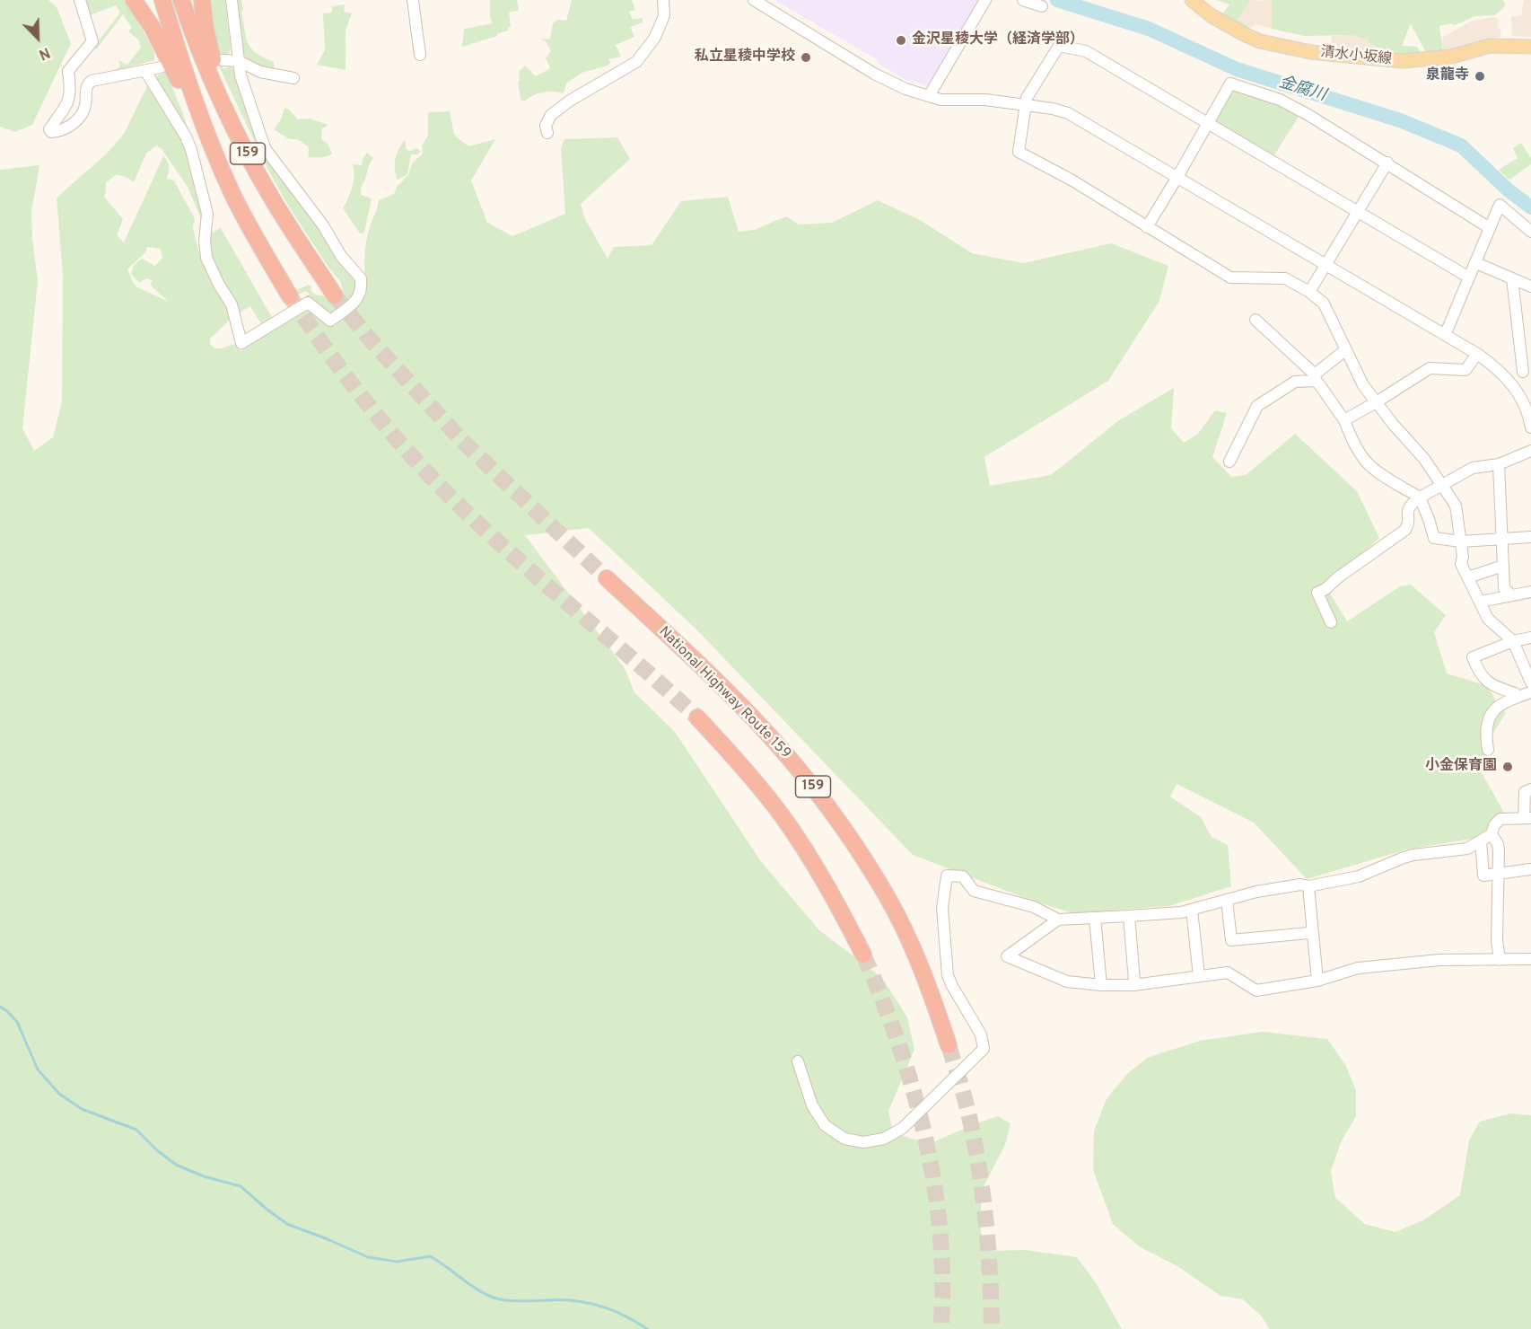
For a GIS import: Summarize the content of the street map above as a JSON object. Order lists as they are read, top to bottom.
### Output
{
  "streets": {
    "highway": ["159", "National Highway Route 159"],
    "main road": ["清水小坂線"]
  },
  "water": ["金腐川"],
  "places": [
    "金沢星稜大学（経済学部）",
    "私立星稜中学校",
    "泉龍寺",
    "小金保育園"
  ],
  "north": "bottom right"
}
